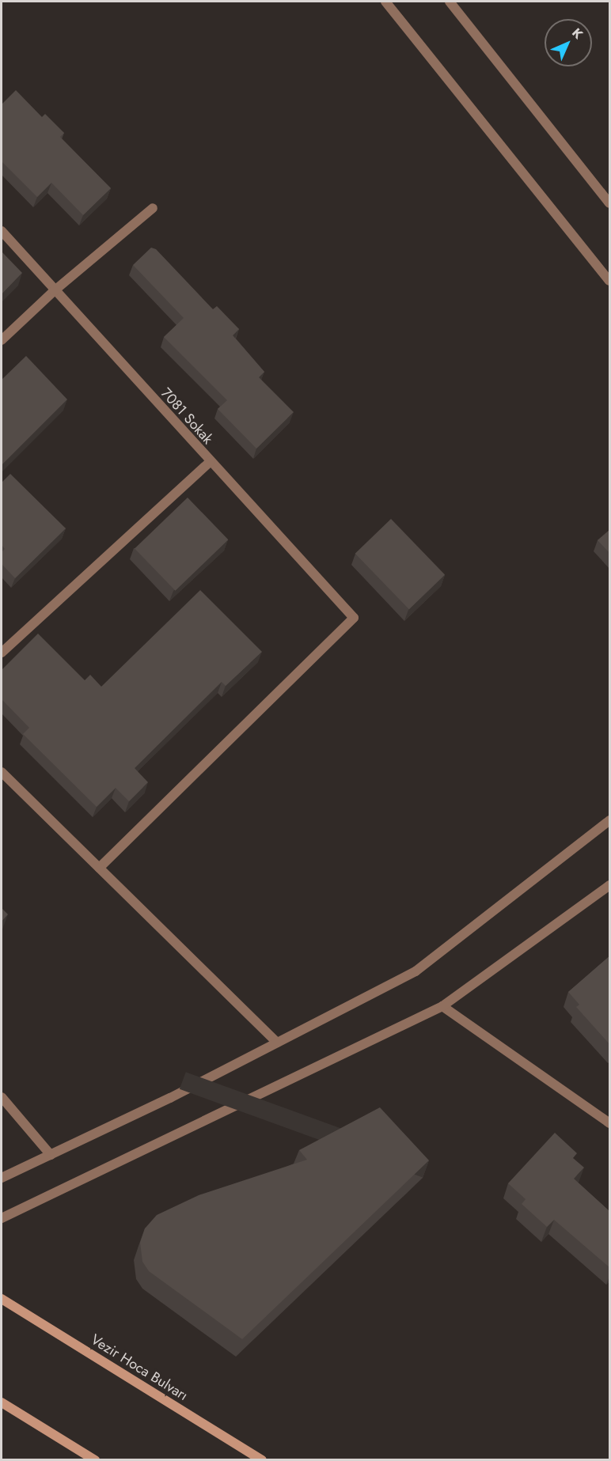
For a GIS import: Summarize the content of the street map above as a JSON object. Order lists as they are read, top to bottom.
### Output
{
  "streets": {
    "main road": ["Vezir Hoca Bulvarı"],
    "street": ["7081 Sokak"]
  },
  "north": "top right"
}
